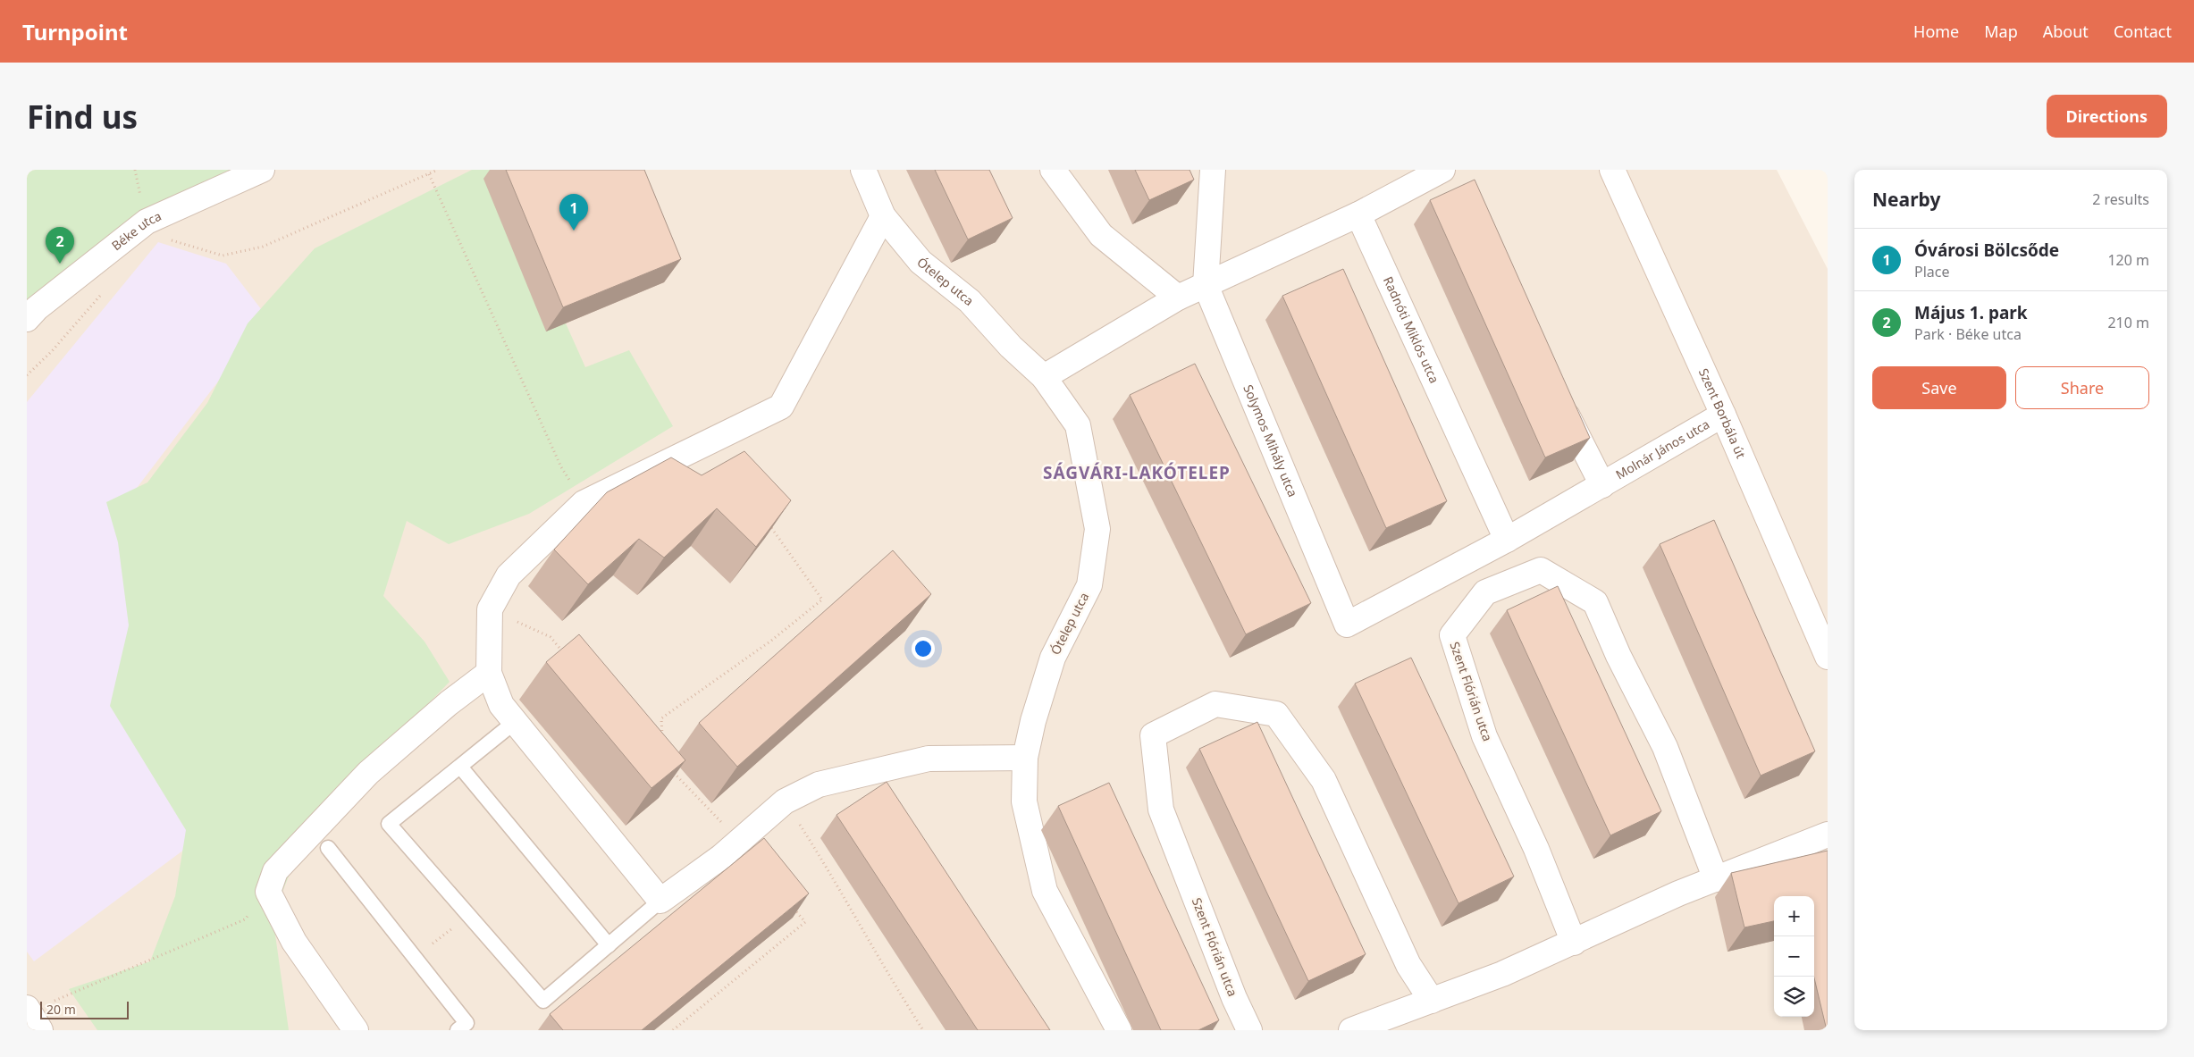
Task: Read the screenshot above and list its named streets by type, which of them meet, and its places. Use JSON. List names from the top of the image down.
{
  "streets": {
    "street": [
      "Béke utca",
      "Ótelep utca",
      "Radnóti Miklós utca",
      "Szent Borbála út",
      "Solymos Mihály utca",
      "Molnár János utca",
      "Szent Flórián utca"
    ]
  },
  "crossings": [
    ["Radnóti Miklós utca", "Solymos Mihály utca"],
    ["Radnóti Miklós utca", "Molnár János utca"],
    ["Szent Borbála út", "Molnár János utca"],
    ["Solymos Mihály utca", "Molnár János utca"]
  ],
  "districts": ["SÁGVÁRI-LAKÓTELEP"],
  "scale_bar": "20 m",
  "page": {
    "header": "Turnpoint",
    "nav": [
      "Home",
      "Map",
      "About",
      "Contact"
    ],
    "buttons": [
      "Directions",
      ["Save", "Share"]
    ],
    "title": "Find us",
    "heading": ["Nearby", "2 results"],
    "pins": ["1", "2"],
    "list": [
      {
        "mark": "1",
        "name": "Óvárosi Bölcsőde",
        "note": "Place",
        "value": "120 m"
      },
      {
        "mark": "2",
        "name": "Május 1. park",
        "note": "Park · Béke utca",
        "value": "210 m"
      }
    ],
    "map_buttons": ["+", "−"],
    "scale": "20 m"
  }
}
